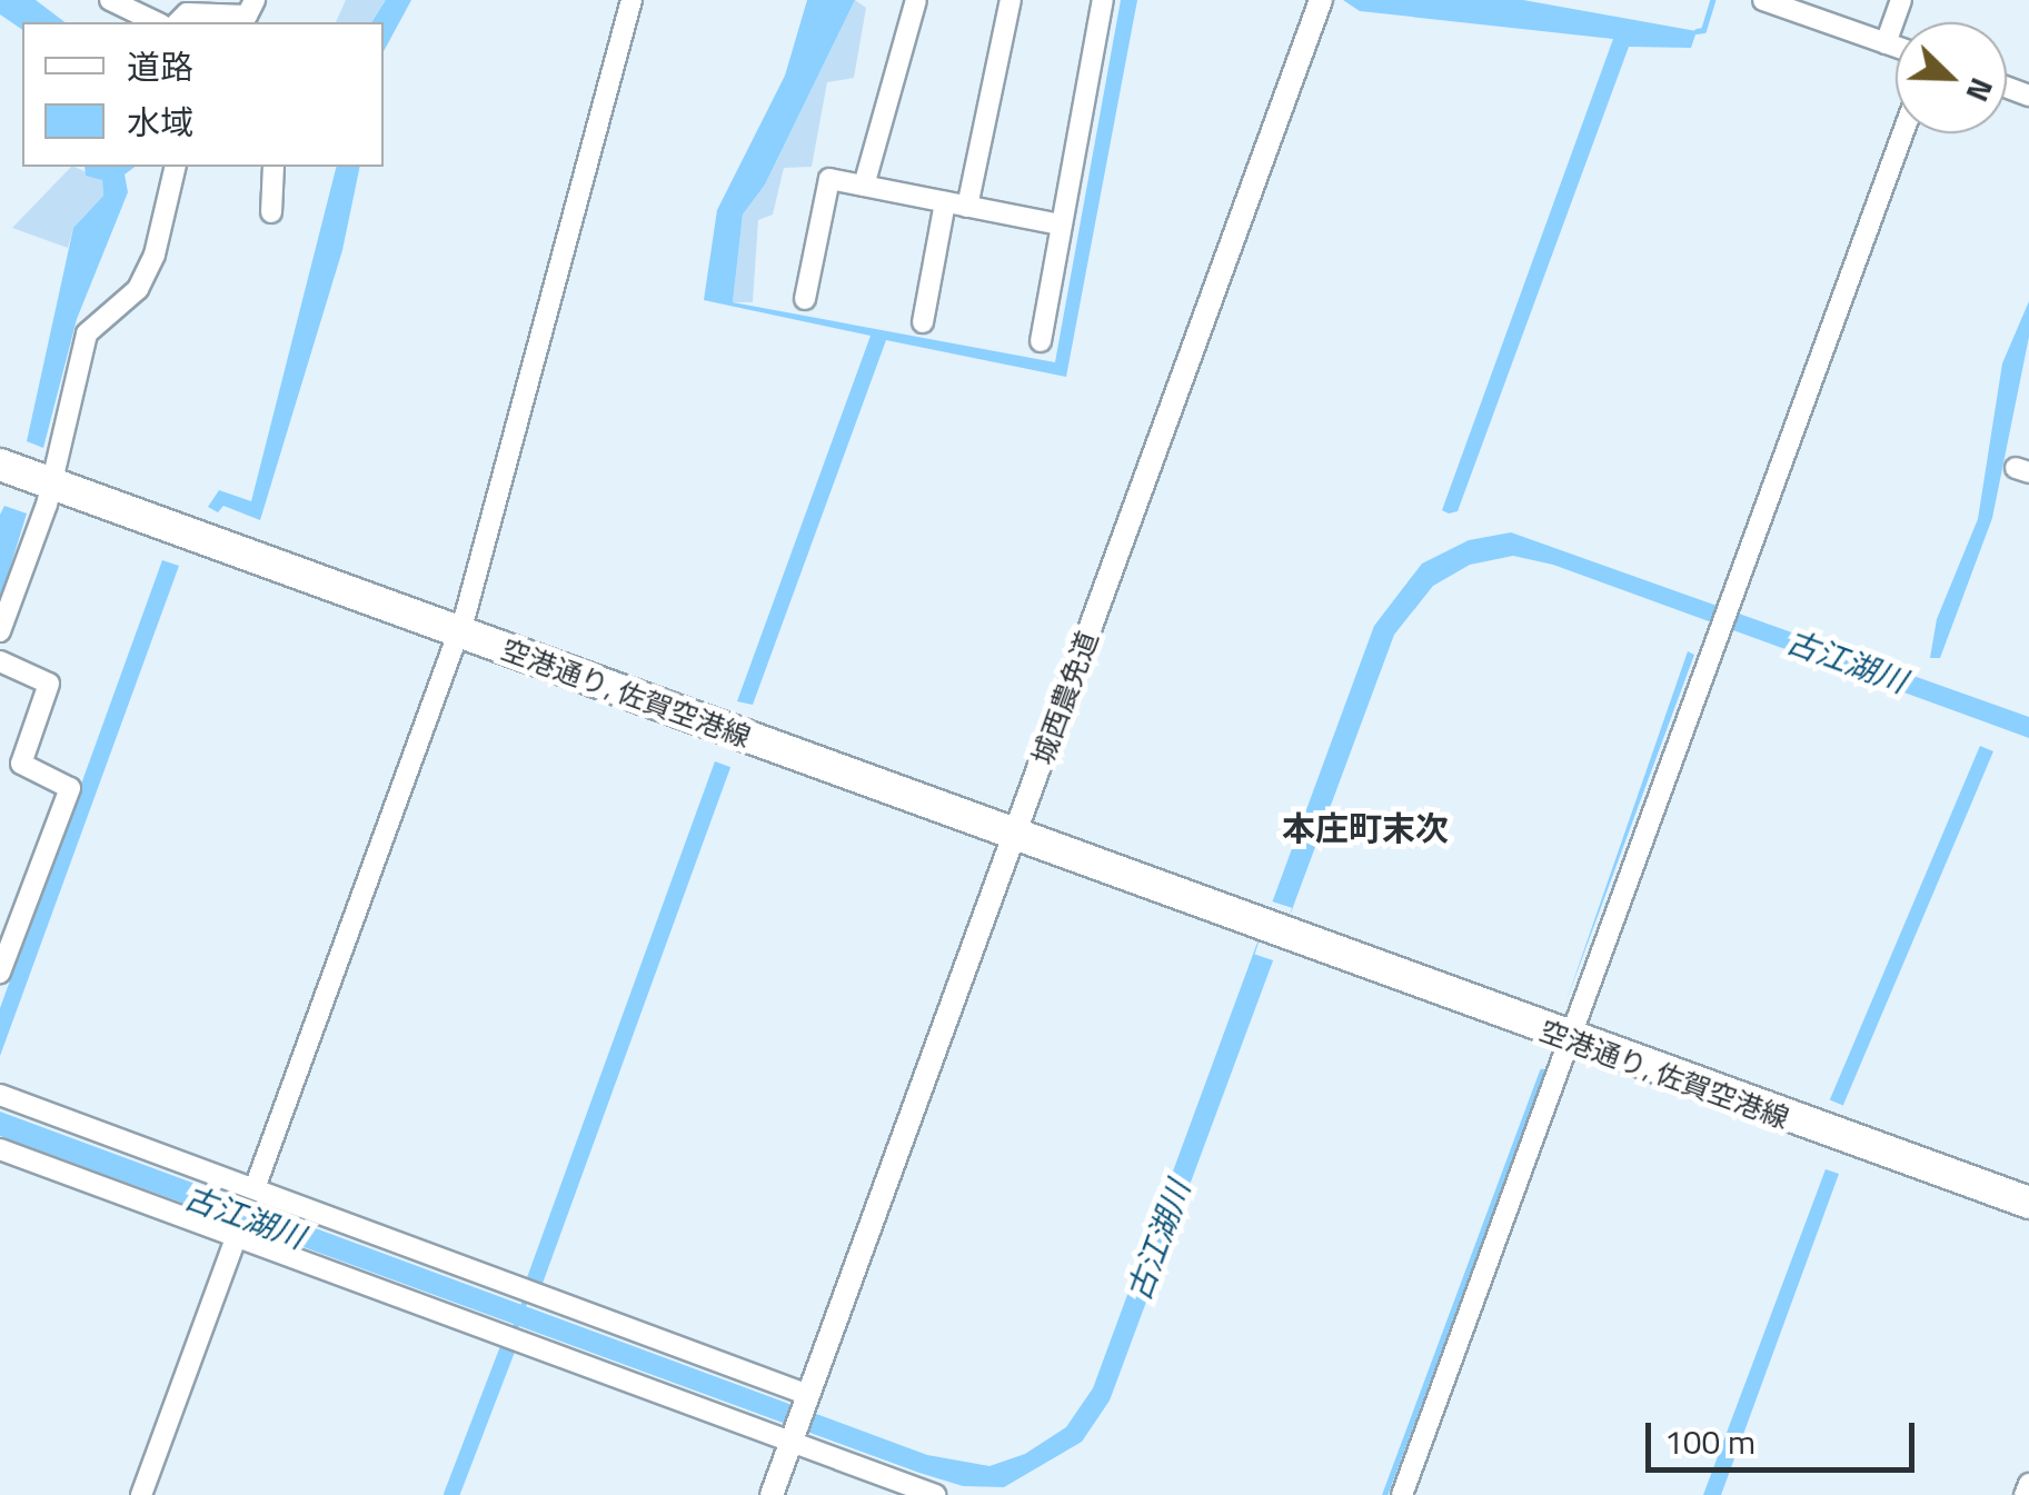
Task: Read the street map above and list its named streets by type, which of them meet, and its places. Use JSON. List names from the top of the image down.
{
  "streets": {
    "main road": ["空港通り, 佐賀空港線"],
    "street": ["城西農免道"]
  },
  "crossings": [
    ["空港通り, 佐賀空港線", "城西農免道"]
  ],
  "districts": ["本庄町末次"],
  "water": ["古江湖川"],
  "legend": ["道路", "水域"],
  "scale_bar": "100 m",
  "north": "bottom right"
}
